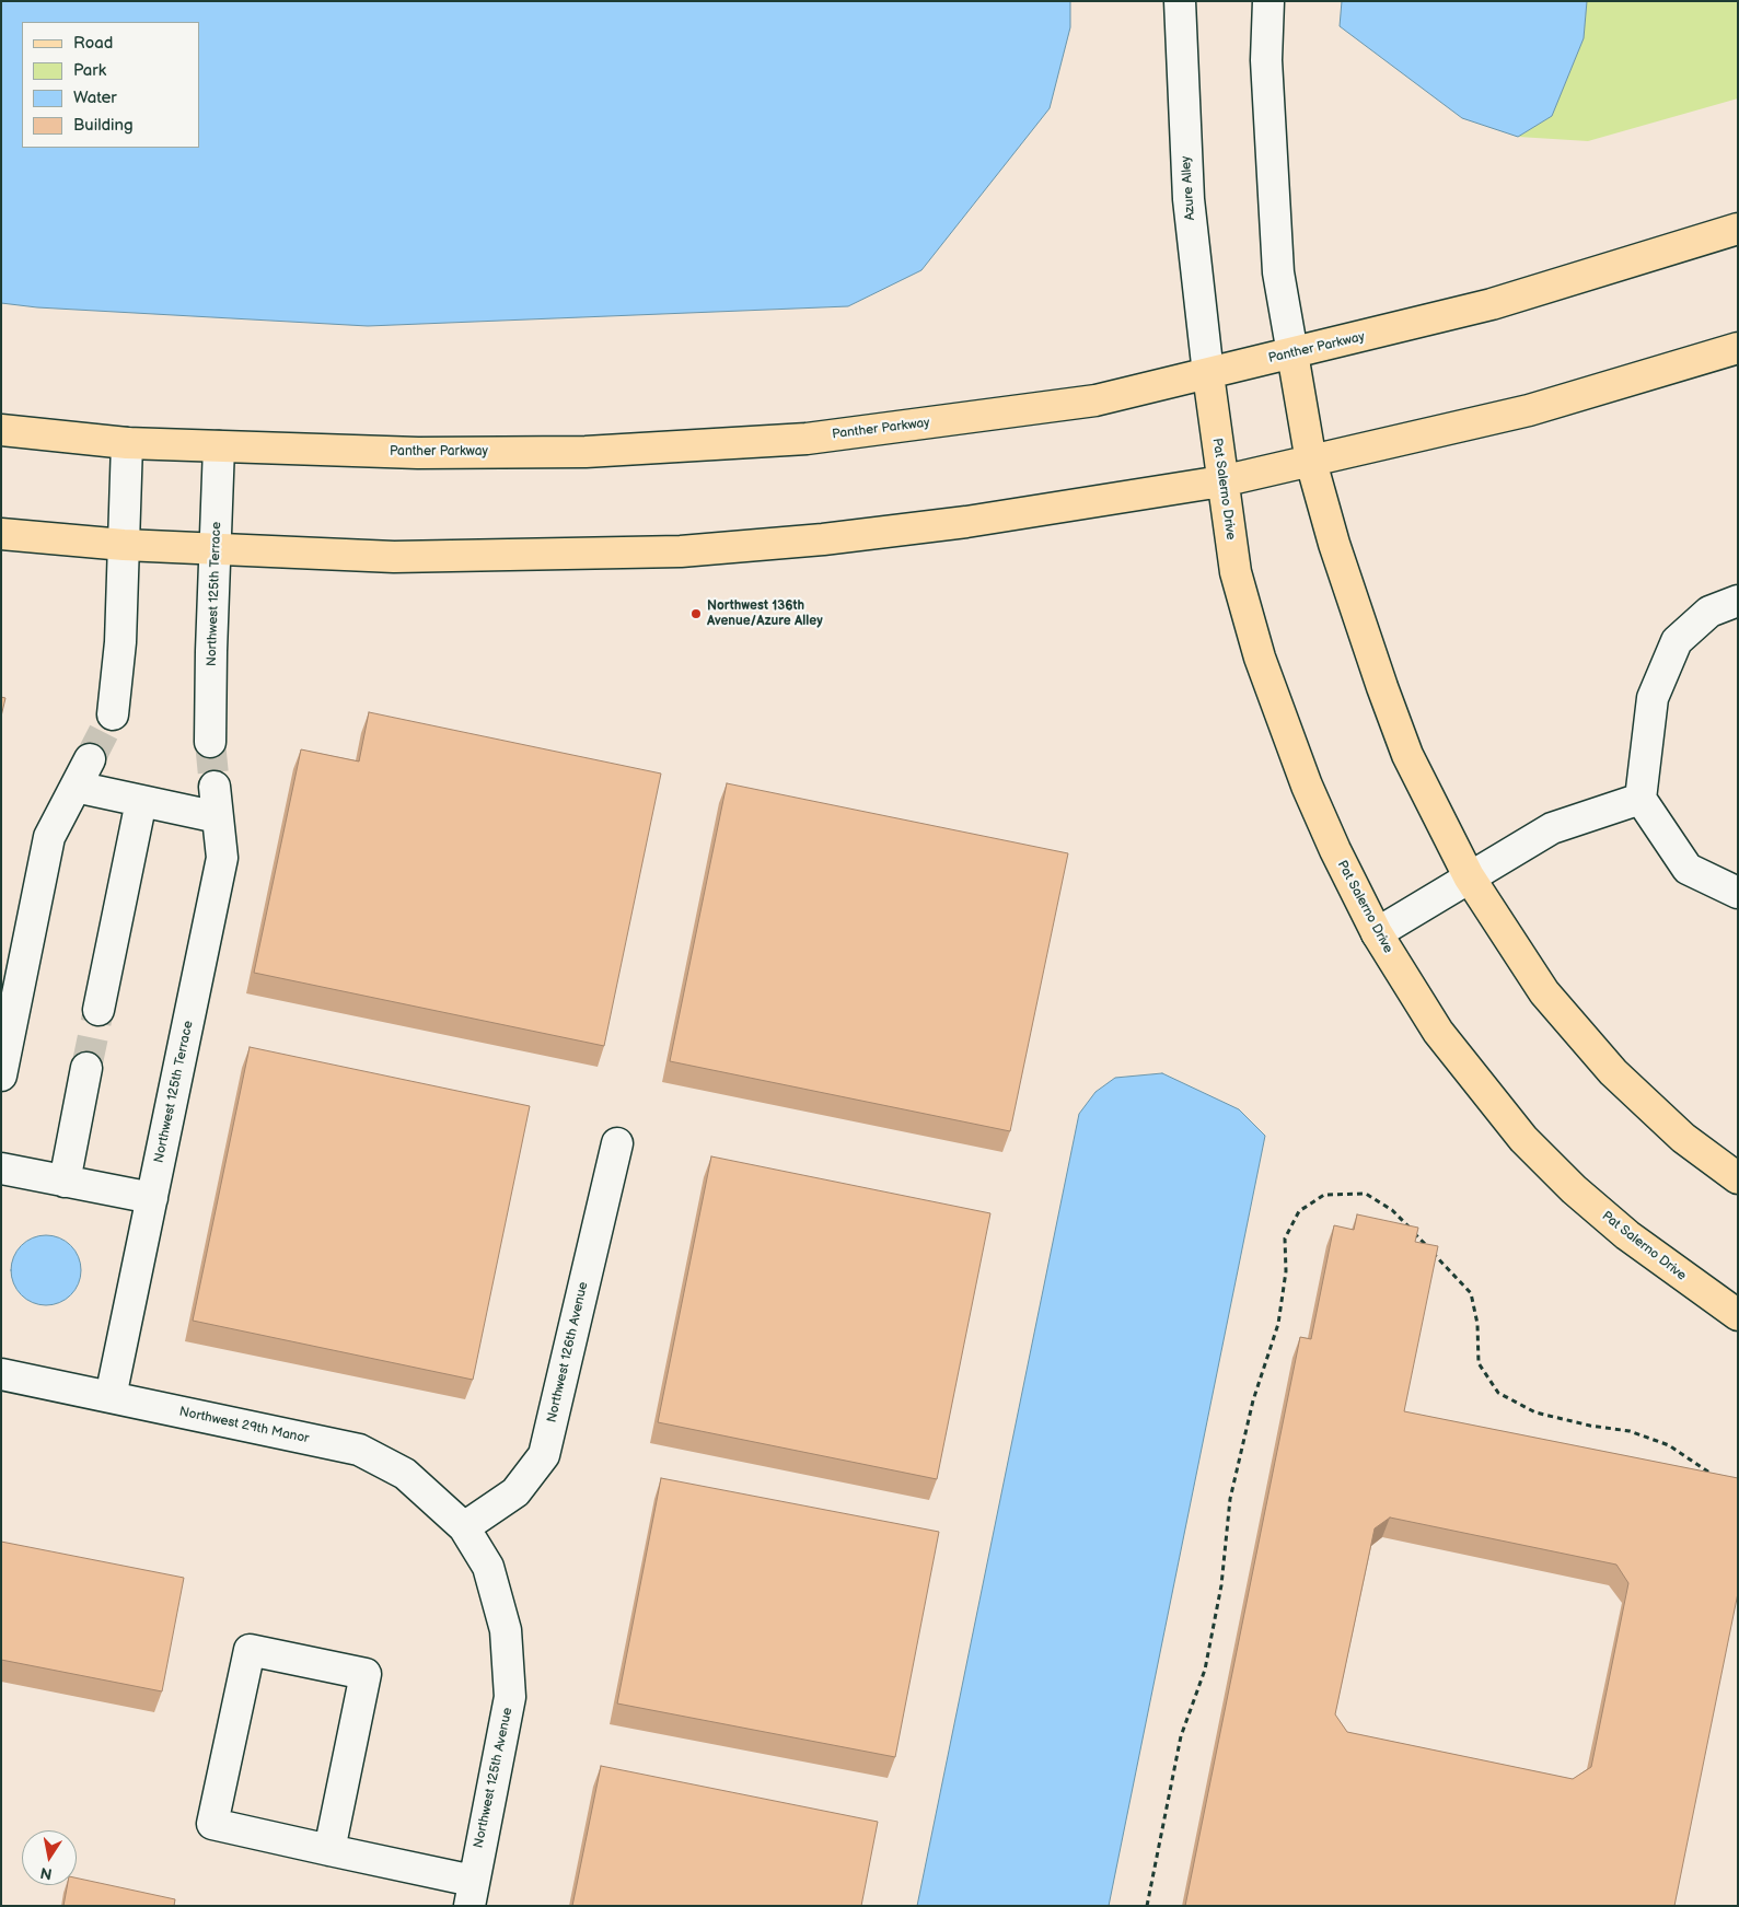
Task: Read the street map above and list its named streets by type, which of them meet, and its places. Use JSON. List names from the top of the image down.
{
  "streets": {
    "main road": ["Panther Parkway", "Pat Salerno Drive"],
    "street": [
      "Azure Alley",
      "Northwest 125th Terrace",
      "Northwest 126th Avenue",
      "Northwest 29th Manor",
      "Northwest 125th Avenue"
    ]
  },
  "crossings": [
    ["Azure Alley", "Panther Parkway"],
    ["Azure Alley", "Pat Salerno Drive"],
    ["Panther Parkway", "Pat Salerno Drive"],
    ["Panther Parkway", "Northwest 125th Terrace"],
    ["Northwest 125th Terrace", "Northwest 29th Manor"],
    ["Northwest 126th Avenue", "Northwest 29th Manor"],
    ["Northwest 126th Avenue", "Northwest 125th Avenue"],
    ["Northwest 29th Manor", "Northwest 125th Avenue"]
  ],
  "places": ["Northwest 136th Avenue/Azure Alley"],
  "legend": [
    "Road",
    "Park",
    "Water",
    "Building"
  ],
  "north": "bottom"
}
